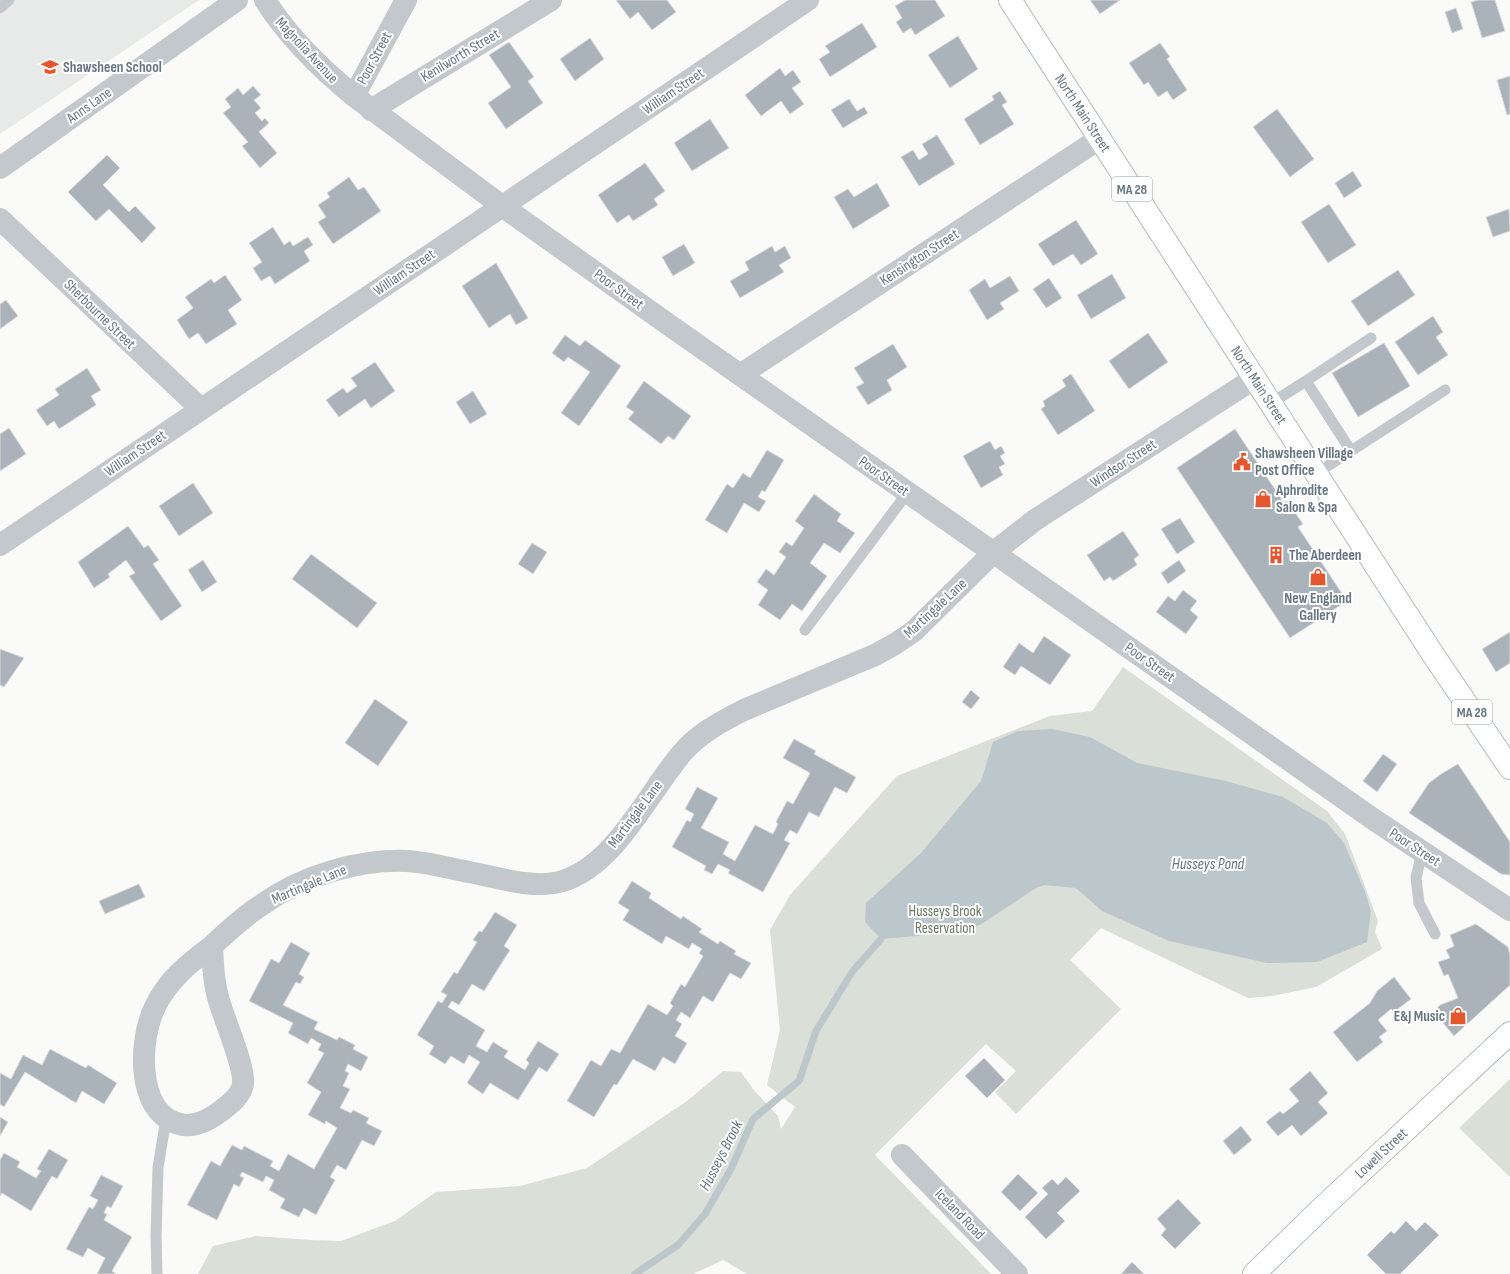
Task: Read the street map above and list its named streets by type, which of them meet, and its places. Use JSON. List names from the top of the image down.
{
  "streets": {
    "main road": ["North Main Street", "MA 28", "Lowell Street"],
    "street": [
      "Magnolia Avenue",
      "Kenilworth Street",
      "Poor Street",
      "William Street",
      "Anns Lane",
      "Kensington Street",
      "Sherbourne Street",
      "Windsor Street",
      "Martingale Lane",
      "Iceland Road"
    ]
  },
  "crossings": [
    ["Magnolia Avenue", "Poor Street"],
    ["Kenilworth Street", "Poor Street"],
    ["Poor Street", "William Street"],
    ["Poor Street", "Kensington Street"],
    ["Poor Street", "Windsor Street"],
    ["Poor Street", "Martingale Lane"],
    ["William Street", "Sherbourne Street"],
    ["North Main Street", "Kensington Street"],
    ["North Main Street", "Windsor Street"],
    ["Windsor Street", "Martingale Lane"]
  ],
  "water": ["Husseys Pond", "Husseys Brook"],
  "parks": ["Husseys Brook Reservation"],
  "places": {
    "school or university": ["Shawsheen School"],
    "public building": ["Shawsheen Village Post Office"],
    "shop": ["Aphrodite Salon & Spa", "New England Gallery", "E&J Music"],
    "building": ["The Aberdeen"]
  }
}
